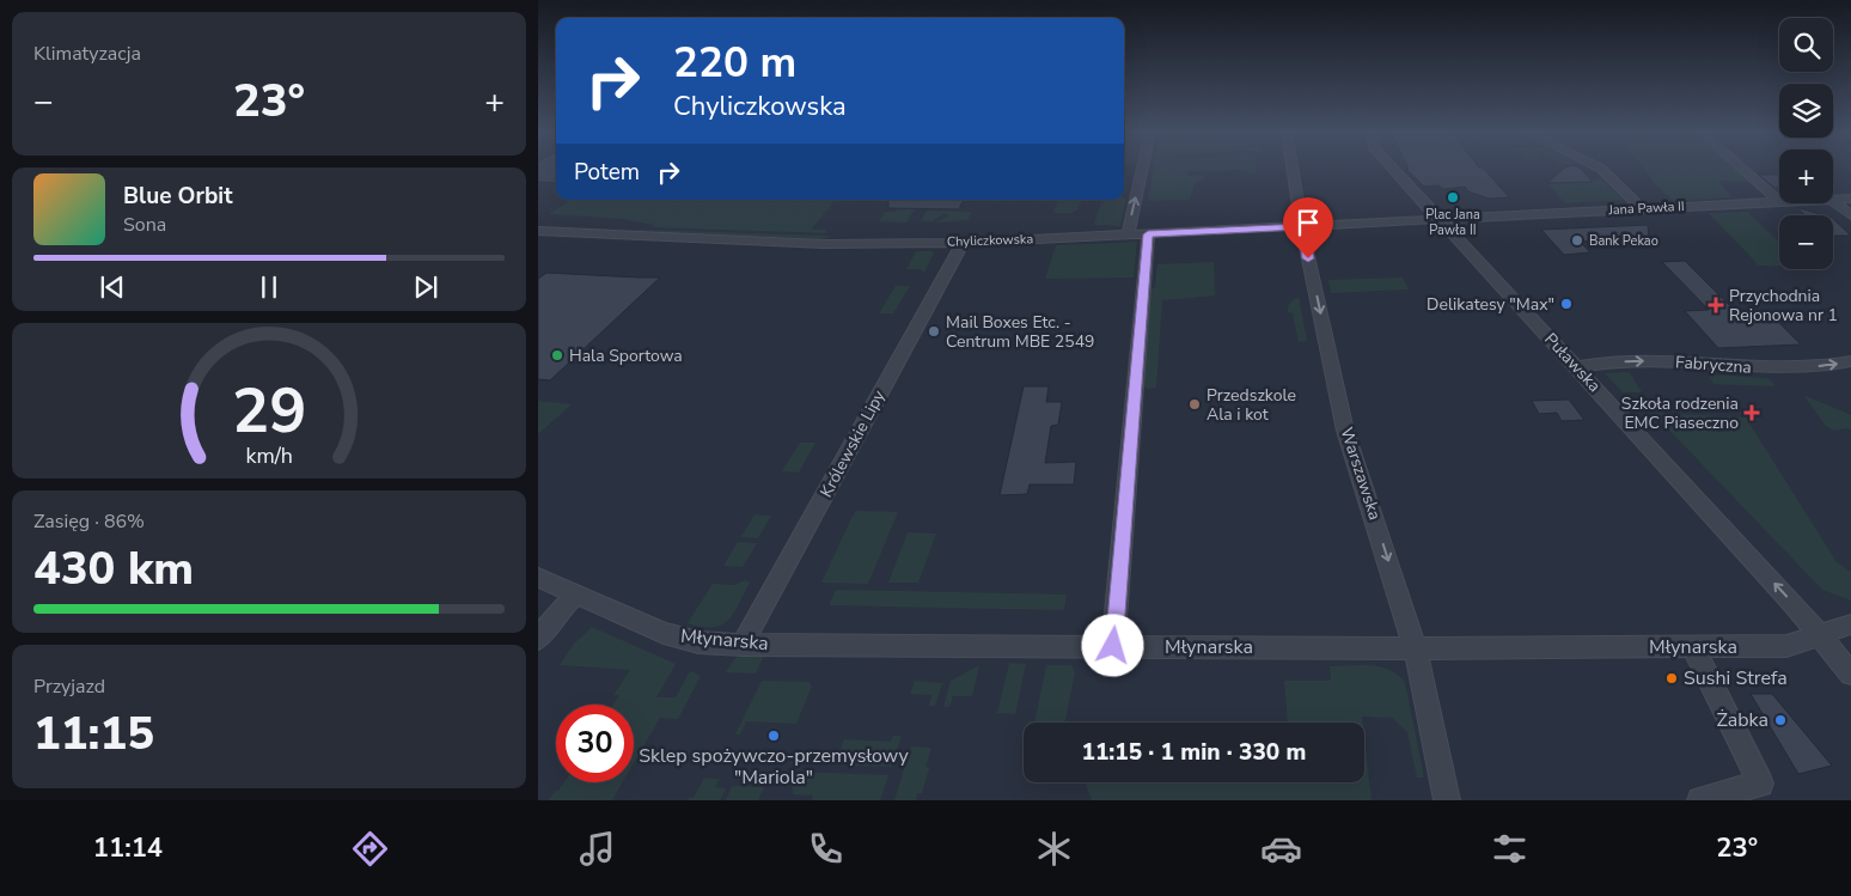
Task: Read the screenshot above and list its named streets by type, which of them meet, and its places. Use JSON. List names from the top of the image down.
{
  "streets": {
    "street": [
      "Jana Pawła II",
      "Chyliczkowska",
      "Puławska",
      "Fabryczna",
      "Królewskie Lipy",
      "Warszawska",
      "Młynarska"
    ]
  },
  "crossings": [
    ["Jana Pawła II", "Chyliczkowska"],
    ["Jana Pawła II", "Puławska"],
    ["Chyliczkowska", "Puławska"],
    ["Chyliczkowska", "Królewskie Lipy"],
    ["Chyliczkowska", "Warszawska"],
    ["Puławska", "Fabryczna"],
    ["Puławska", "Młynarska"],
    ["Królewskie Lipy", "Młynarska"],
    ["Warszawska", "Młynarska"]
  ],
  "one_way": ["Puławska", "Fabryczna", "Warszawska"],
  "places": {
    "other": [
      "Plac Jana Pawła II",
      "Bank Pekao",
      "Delikatesy \"Max\"",
      "Mail Boxes Etc. - Centrum MBE 2549",
      "Hala Sportowa",
      "Przedszkole Ala i kot",
      "Sushi Strefa",
      "Żabka",
      "Sklep spożywczo-przemysłowy \"Mariola\""
    ],
    "health": ["Przychodnia Rejonowa nr 1", "Szkoła rodzenia EMC Piaseczno"]
  },
  "page": {
    "tile": [
      "Klimatyzacja",
      ["Zasięg · 86%", "430 km"],
      ["Przyjazd", "11:15"]
    ],
    "map_buttons": ["+", "−"],
    "turn": ["220 m", "Chyliczkowska"],
    "heat": ["−", "23°", "+"],
    "then": "Potem",
    "song": ["Blue Orbit", "Sona"],
    "limit": "30",
    "trip": "11:15 · 1 min · 330 m",
    "tabs": ["11:14", "23°"],
    "gauge": ["29", "km/h"]
  }
}
